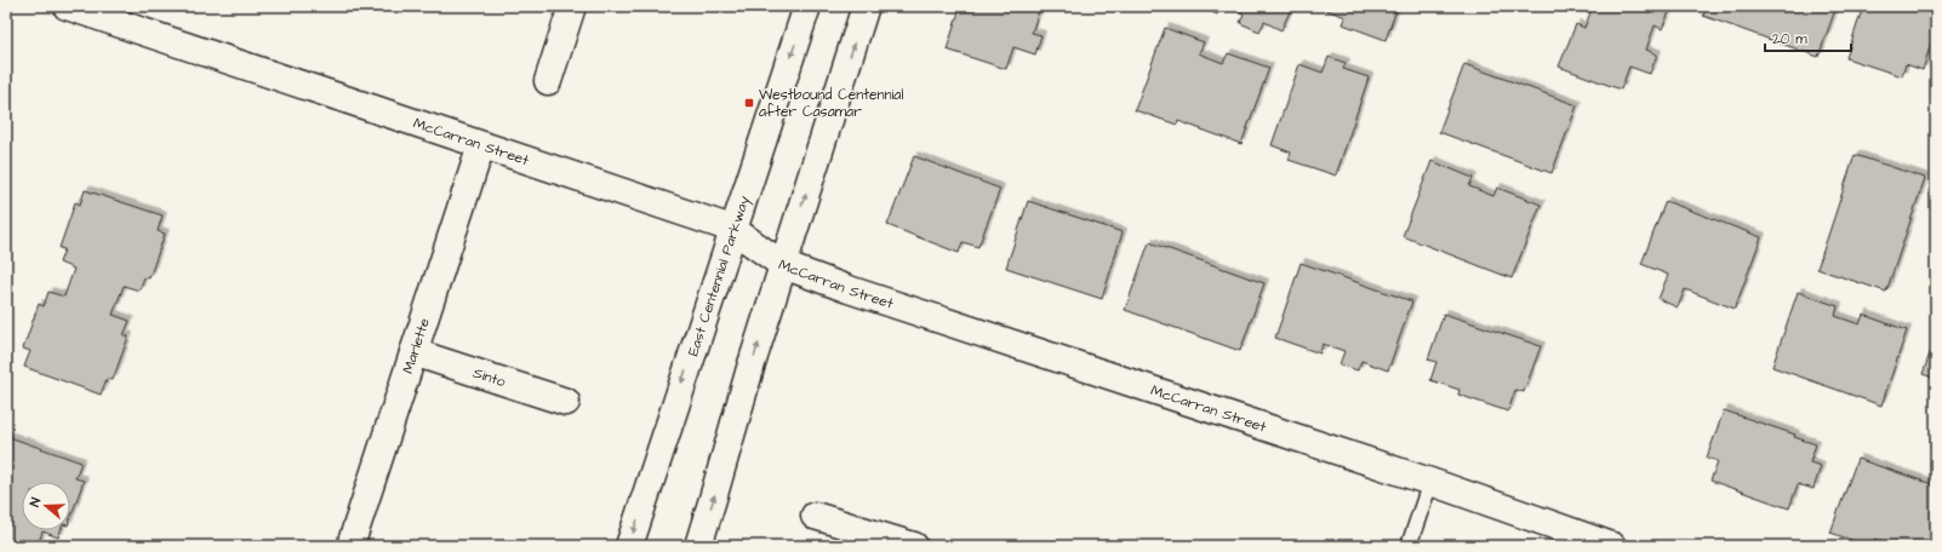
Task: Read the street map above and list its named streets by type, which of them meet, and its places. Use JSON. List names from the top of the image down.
{
  "streets": {
    "street": [
      "McCarran Street",
      "East Centennial Parkway",
      "Marlette",
      "Sinto"
    ]
  },
  "crossings": [
    ["McCarran Street", "East Centennial Parkway"],
    ["McCarran Street", "Marlette"],
    ["Marlette", "Sinto"]
  ],
  "places": {
    "transit": ["Westbound Centennial after Casamar"]
  },
  "scale_bar": "20 m",
  "north": "left"
}
